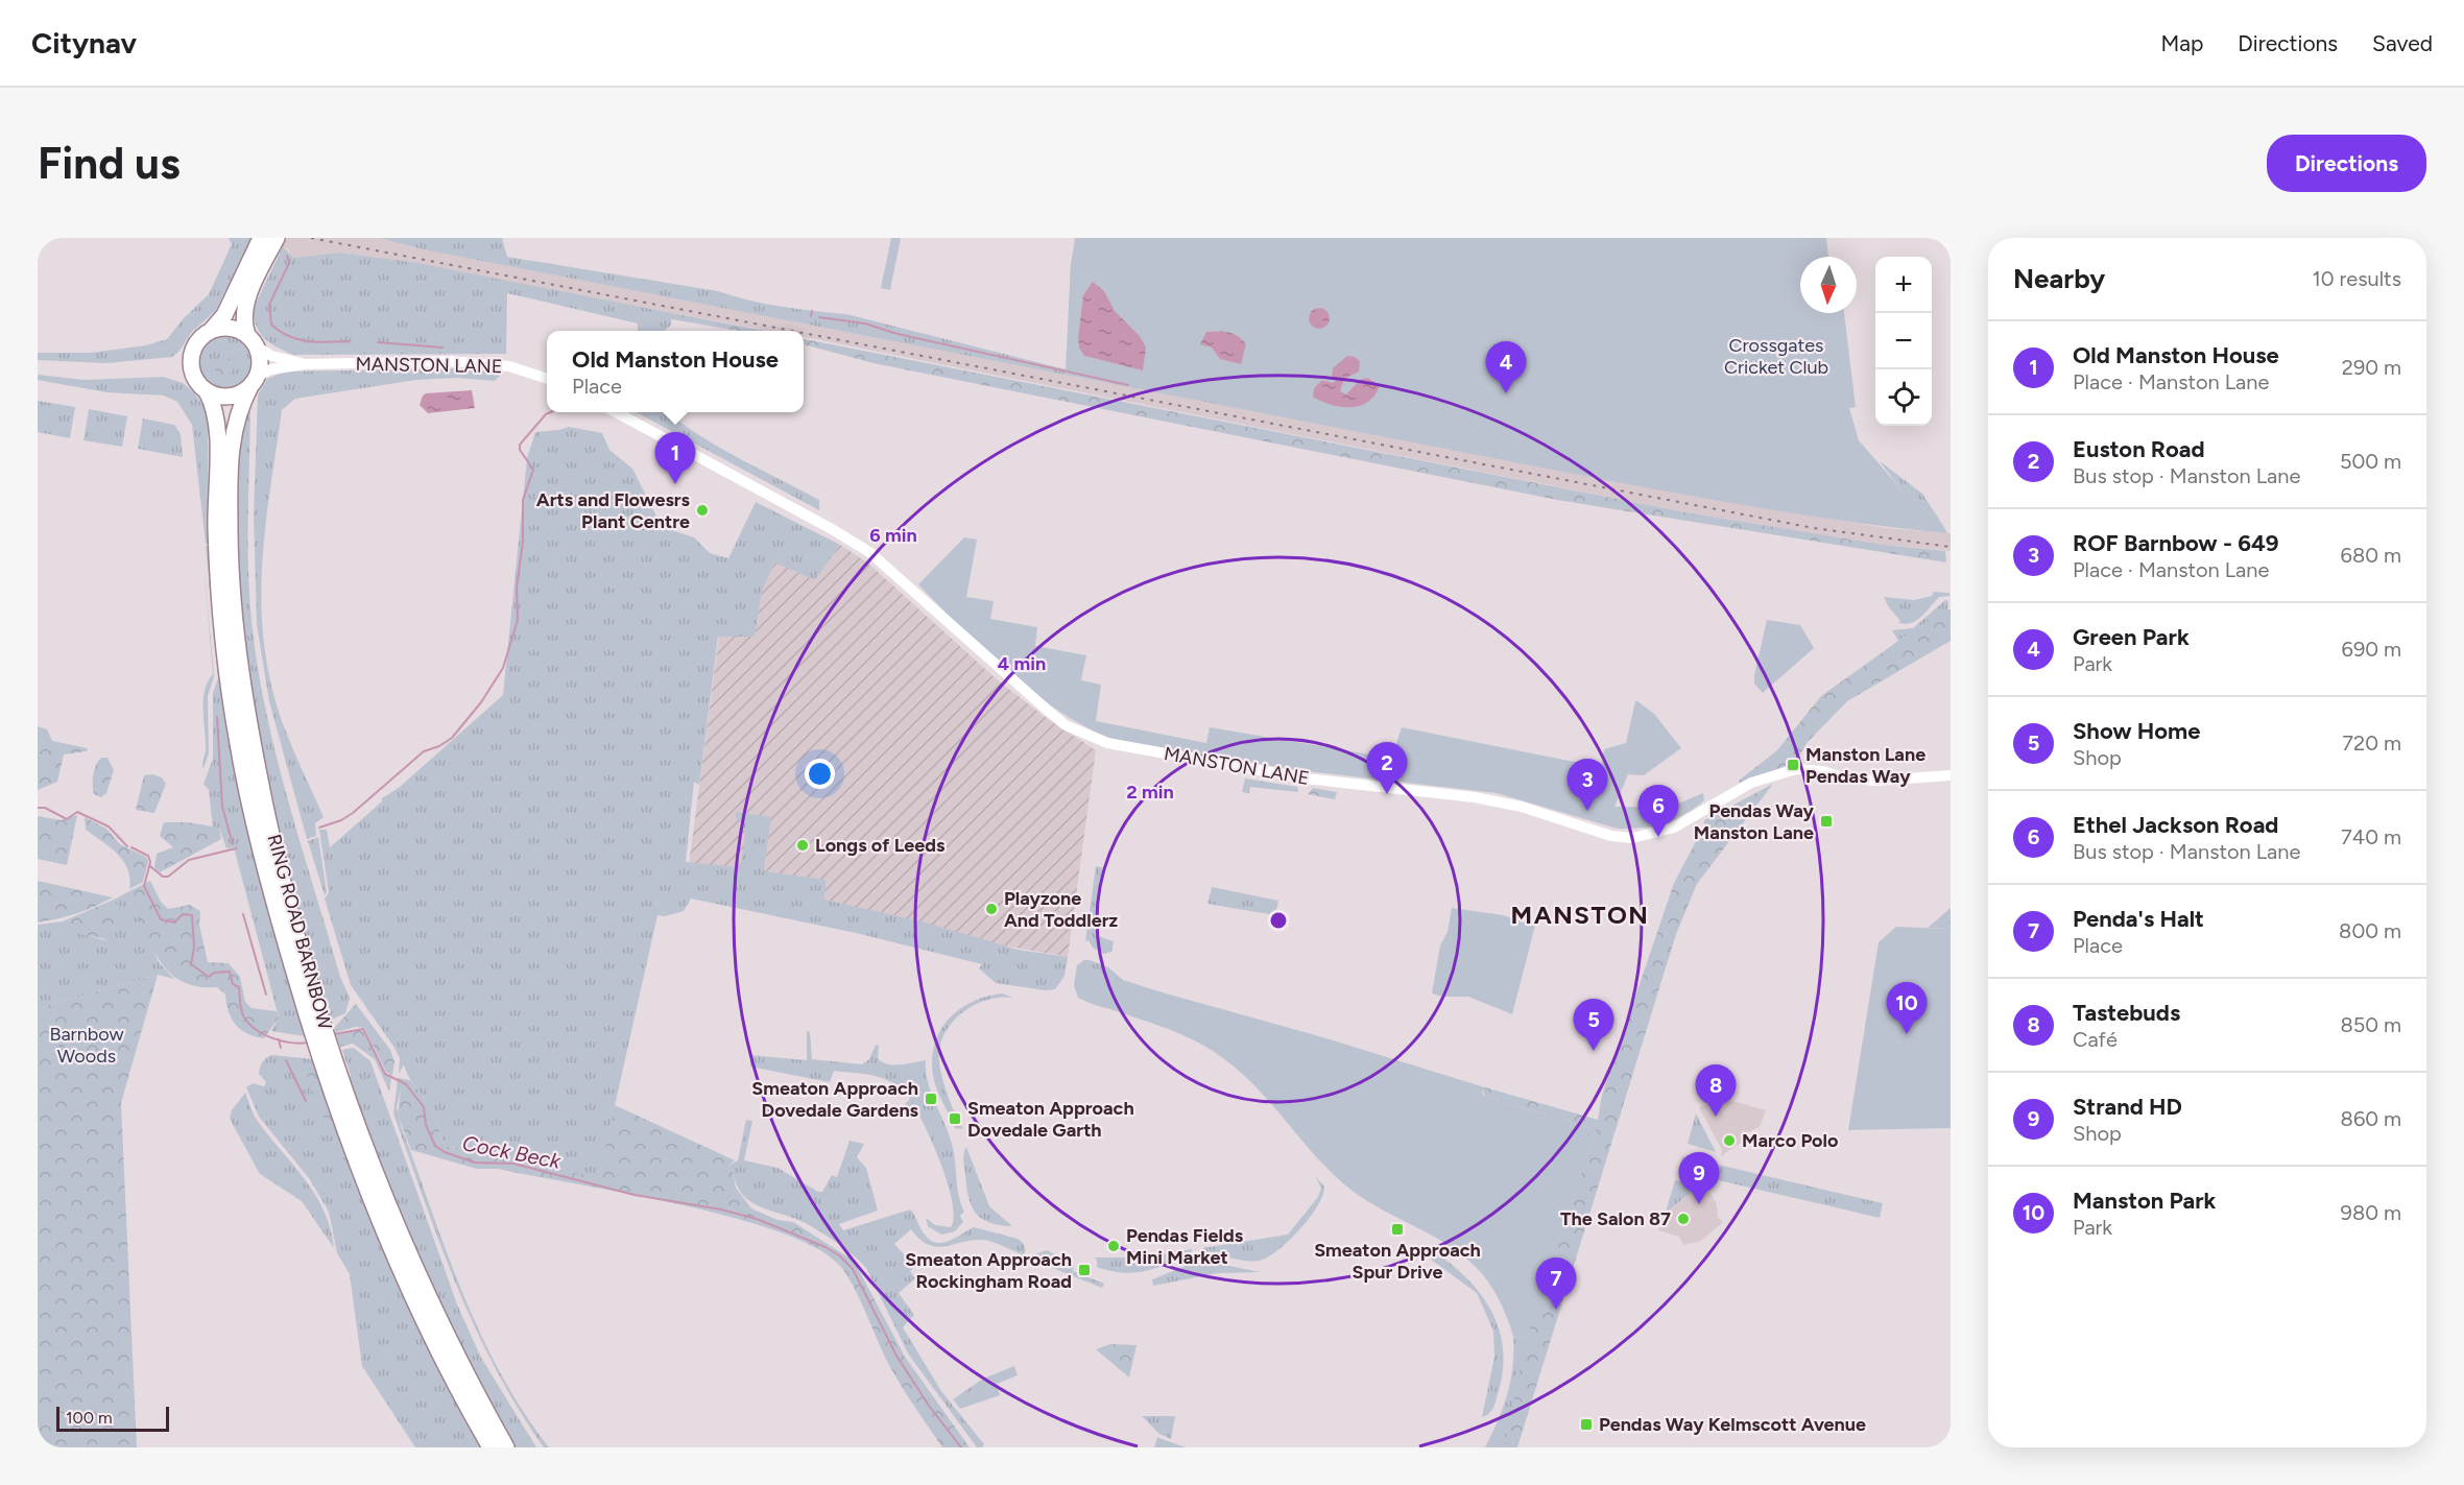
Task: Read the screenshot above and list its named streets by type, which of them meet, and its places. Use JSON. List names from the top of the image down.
{
  "streets": {
    "highway": ["RING ROAD BARNBOW"],
    "street": ["MANSTON LANE"]
  },
  "crossings": [
    ["MANSTON LANE", "RING ROAD BARNBOW"]
  ],
  "districts": ["MANSTON"],
  "water": ["Cock Beck"],
  "parks": ["Crossgates Cricket Club", "Barnbow Woods"],
  "places": {
    "other": [
      "Arts and Flowesrs Plant Centre",
      "Longs of Leeds",
      "Playzone And Toddlerz",
      "Marco Polo",
      "The Salon 87",
      "Pendas Fields Mini Market"
    ],
    "transit": [
      "Manston Lane Pendas Way",
      "Pendas Way Manston Lane",
      "Smeaton Approach Dovedale Gardens",
      "Smeaton Approach Dovedale Garth",
      "Smeaton Approach Spur Drive",
      "Smeaton Approach Rockingham Road",
      "Pendas Way Kelmscott Avenue"
    ]
  },
  "scale_bar": "100 m",
  "north": "bottom",
  "page": {
    "header": "Citynav",
    "nav": ["Map", "Directions", "Saved"],
    "buttons": "Directions",
    "title": "Find us",
    "heading": ["Nearby", "10 results"],
    "map_buttons": ["+", "−"],
    "list": [
      {
        "mark": "1",
        "name": "Old Manston House",
        "note": "Place · Manston Lane",
        "value": "290 m"
      },
      {
        "mark": "2",
        "name": "Euston Road",
        "note": "Bus stop · Manston Lane",
        "value": "500 m"
      },
      {
        "mark": "3",
        "name": "ROF Barnbow - 649",
        "note": "Place · Manston Lane",
        "value": "680 m"
      },
      {
        "mark": "4",
        "name": "Green Park",
        "note": "Park",
        "value": "690 m"
      },
      {
        "mark": "5",
        "name": "Show Home",
        "note": "Shop",
        "value": "720 m"
      },
      {
        "mark": "6",
        "name": "Ethel Jackson Road",
        "note": "Bus stop · Manston Lane",
        "value": "740 m"
      },
      {
        "mark": "7",
        "name": "Penda's Halt",
        "note": "Place",
        "value": "800 m"
      },
      {
        "mark": "8",
        "name": "Tastebuds",
        "note": "Café",
        "value": "850 m"
      },
      {
        "mark": "9",
        "name": "Strand HD",
        "note": "Shop",
        "value": "860 m"
      },
      {
        "mark": "10",
        "name": "Manston Park",
        "note": "Park",
        "value": "980 m"
      }
    ],
    "popup": ["Old Manston House", "Place"],
    "pins": [
      "4",
      "1",
      "2",
      "3",
      "6",
      "10",
      "5",
      "8",
      "9",
      "7"
    ],
    "scale": "100 m"
  },
  "rings": ["6 min", "4 min", "2 min"]
}
